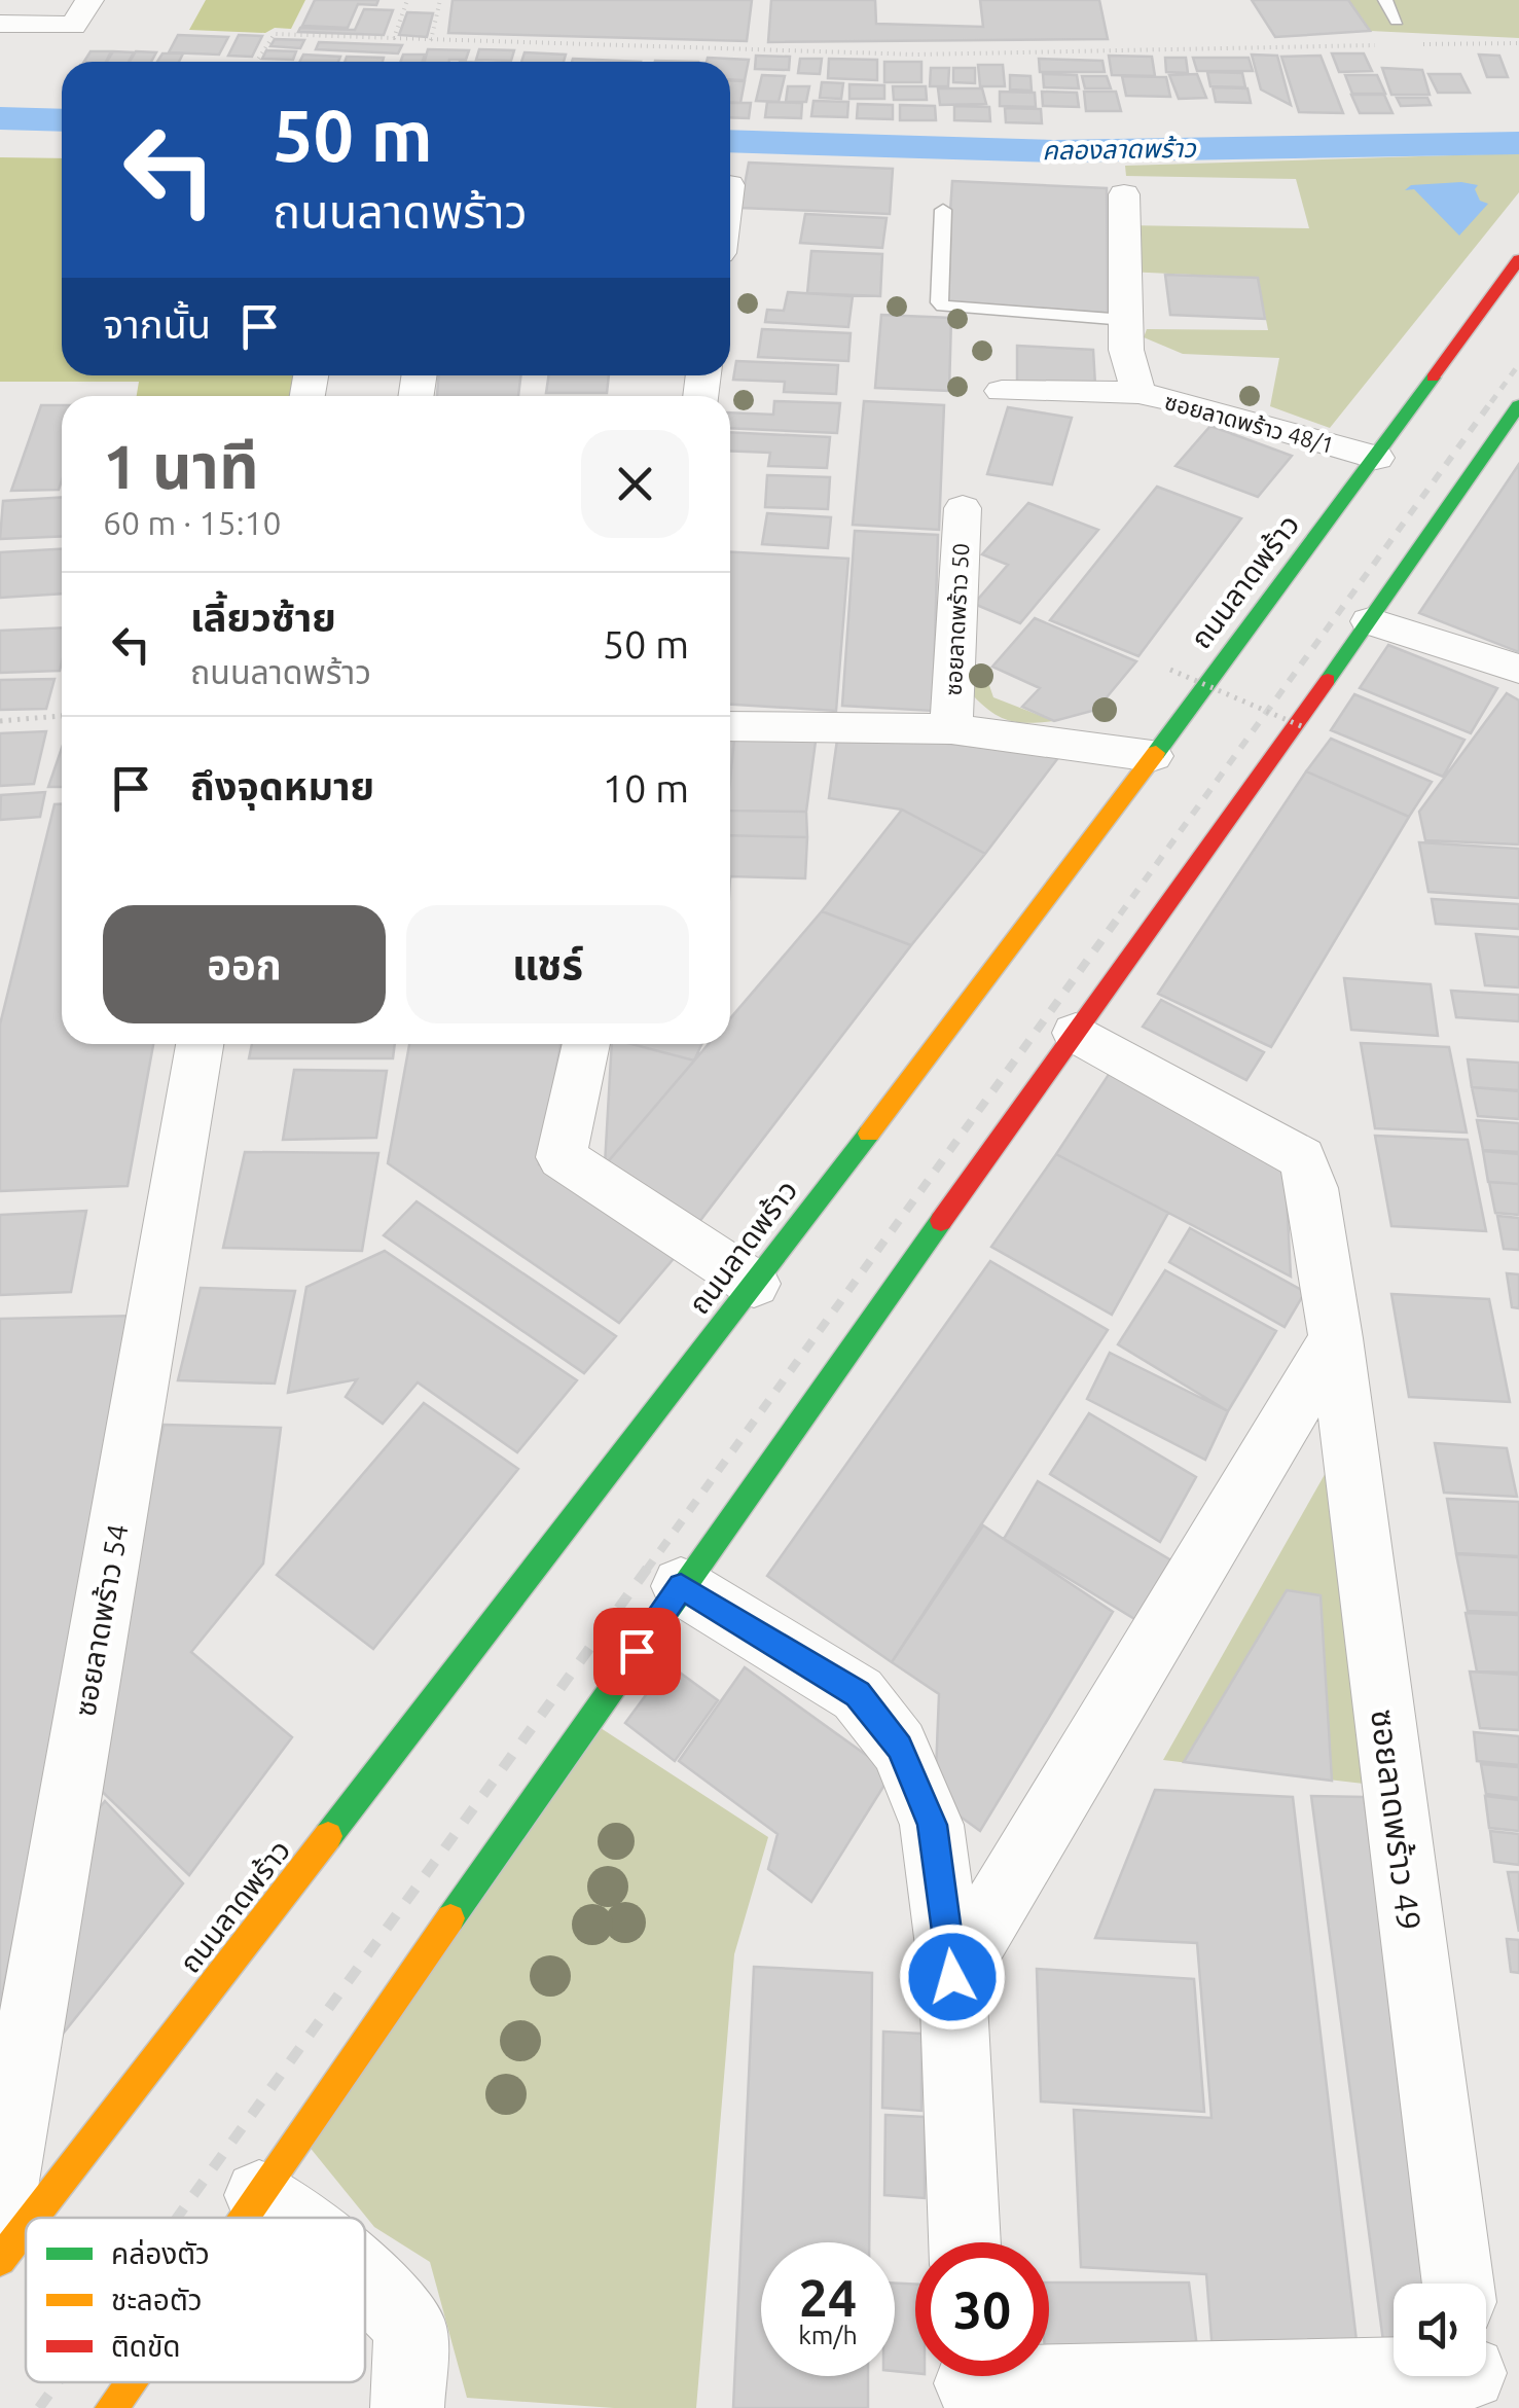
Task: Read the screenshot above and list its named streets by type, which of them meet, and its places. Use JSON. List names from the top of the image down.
{
  "streets": {
    "main road": ["ถนนลาดพร้าว"],
    "street": [
      "ซอยลาดพร้าว 48/1",
      "ซอยลาดพร้าว 50",
      "ซอยลาดพร้าว 54",
      "ซอยลาดพร้าว 49"
    ]
  },
  "crossings": [
    ["ซอยลาดพร้าว 48/1", "ถนนลาดพร้าว"],
    ["ถนนลาดพร้าว", "ซอยลาดพร้าว 50"]
  ],
  "water": ["คลองลาดพร้าว"],
  "legend": ["คล่องตัว", "ชะลอตัว", "ติดขัด"],
  "page": {
    "turn": ["50 m", "ถนนลาดพร้าว"],
    "then": "จากนั้น",
    "heading": ["1 นาที", "60 m · 15:10"],
    "list": [
      {
        "name": "เลี้ยวซ้าย",
        "note": "ถนนลาดพร้าว",
        "value": "50 m"
      },
      {
        "name": "ถึงจุดหมาย",
        "value": "10 m"
      }
    ],
    "buttons": ["ออก", "แชร์"],
    "speed": "24 km/h",
    "limit": "30"
  }
}
